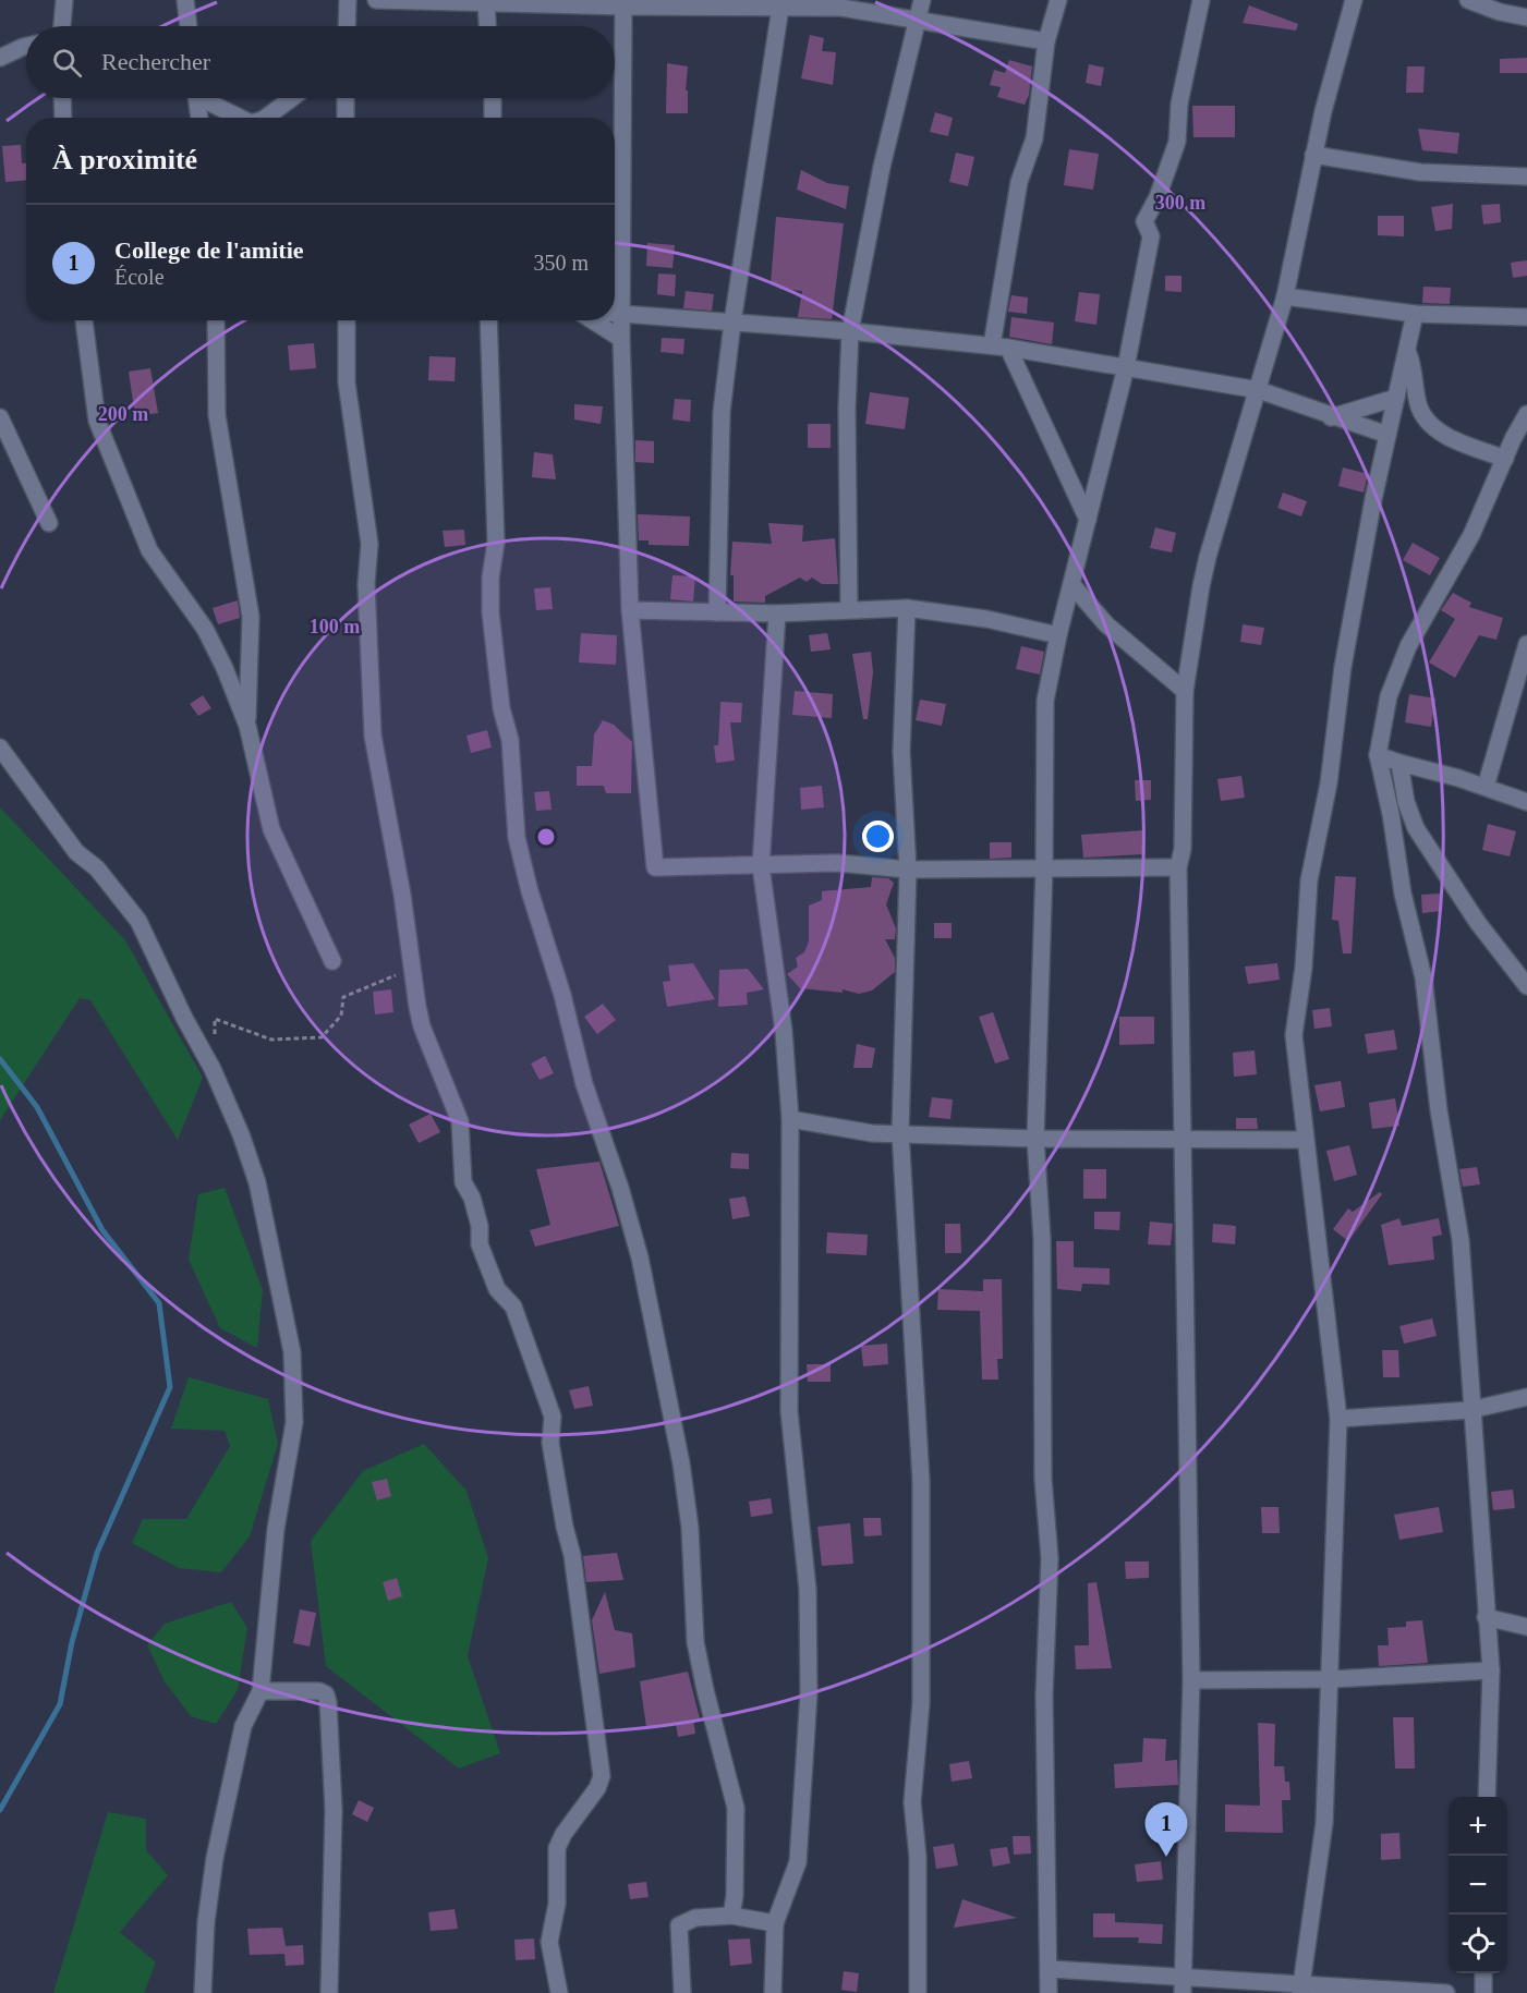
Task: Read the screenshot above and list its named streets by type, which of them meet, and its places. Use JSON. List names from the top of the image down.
{
  "page": {
    "search": "Rechercher",
    "heading": "À proximité",
    "list": [
      {
        "mark": "1",
        "name": "College de l'amitie",
        "note": "École",
        "value": "350 m"
      }
    ],
    "map_buttons": ["+", "−"],
    "pins": "1"
  },
  "rings": ["300 m", "200 m", "100 m"]
}
